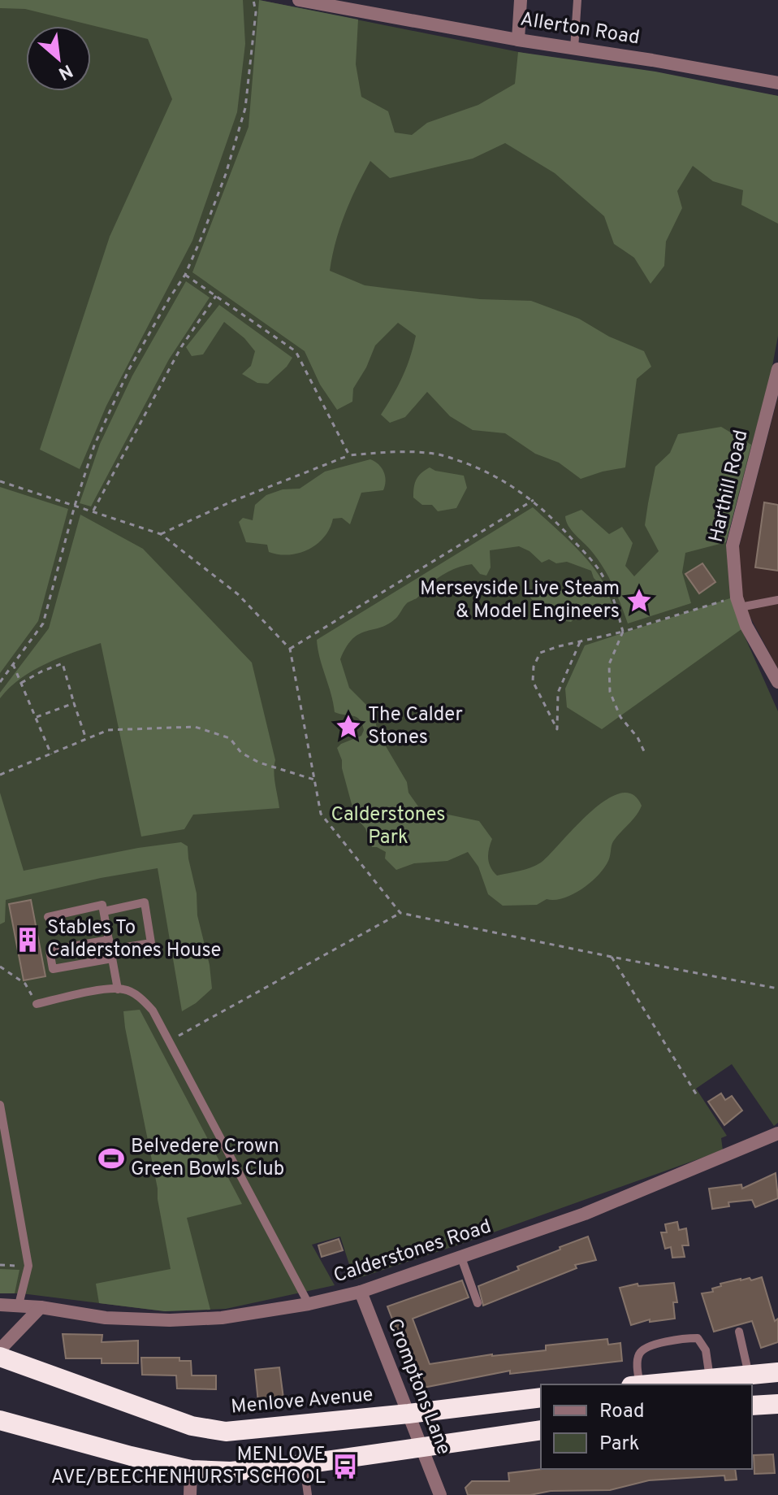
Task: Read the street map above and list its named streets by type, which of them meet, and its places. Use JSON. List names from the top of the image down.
{
  "streets": {
    "highway": ["Menlove Avenue"],
    "street": [
      "Allerton Road",
      "Harthill Road",
      "Calderstones Road",
      "Cromptons Lane"
    ]
  },
  "crossings": [
    ["Calderstones Road", "Cromptons Lane"],
    ["Cromptons Lane", "Menlove Avenue"]
  ],
  "parks": ["Calderstones Park"],
  "places": {
    "place": ["Merseyside Live Steam & Model Engineers", "The Calder Stones"],
    "building": ["Stables To Calderstones House"],
    "sports": ["Belvedere Crown Green Bowls Club"],
    "bus stop": ["MENLOVE AVE/BEECHENHURST SCHOOL"]
  },
  "legend": ["Road", "Park"],
  "north": "bottom right"
}
